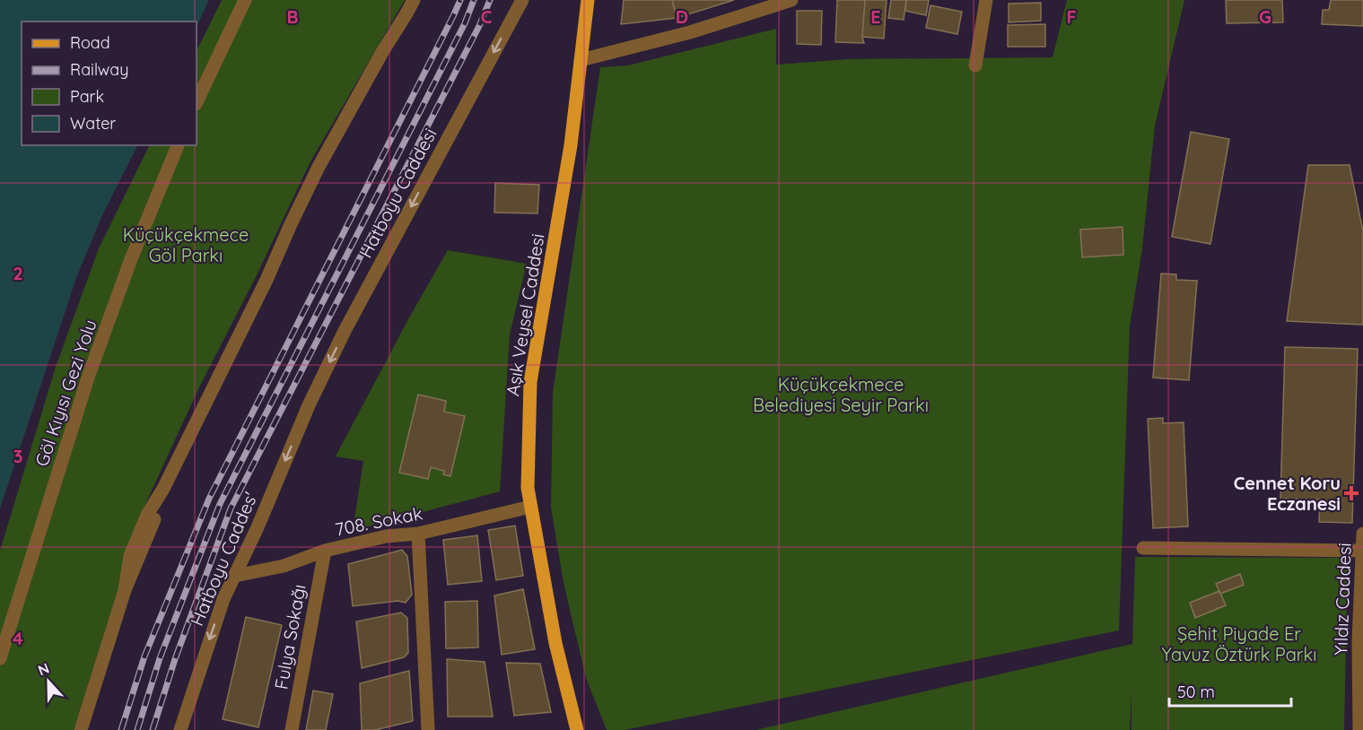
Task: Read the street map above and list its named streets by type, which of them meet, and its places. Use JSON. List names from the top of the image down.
{
  "streets": {
    "main road": ["Aşık Veysel Caddesi"],
    "street": [
      "Hatboyu Caddesi",
      "Göl Kıyısı Gezi Yolu",
      "708. Sokak",
      "Hatboyu Caddes'",
      "Yıldız Caddesi",
      "Fulya Sokağı"
    ]
  },
  "crossings": [
    ["Hatboyu Caddesi", "Hatboyu Caddes'"],
    ["Aşık Veysel Caddesi", "708. Sokak"],
    ["708. Sokak", "Hatboyu Caddes'"],
    ["708. Sokak", "Fulya Sokağı"]
  ],
  "parks": ["Küçükçekmece Göl Parkı", "Küçükçekmece Belediyesi Seyir Parkı", "Şehit Piyade Er Yavuz Öztürk Parkı"],
  "places": {
    "health": ["Cennet Koru Eczanesi"]
  },
  "legend": [
    "Road",
    "Railway",
    "Park",
    "Water"
  ],
  "scale_bar": "50 m",
  "north": "top",
  "grid": {
    "columns": [
      "B",
      "C",
      "D",
      "E",
      "F",
      "G"
    ],
    "rows": ["2", "3", "4"]
  }
}
